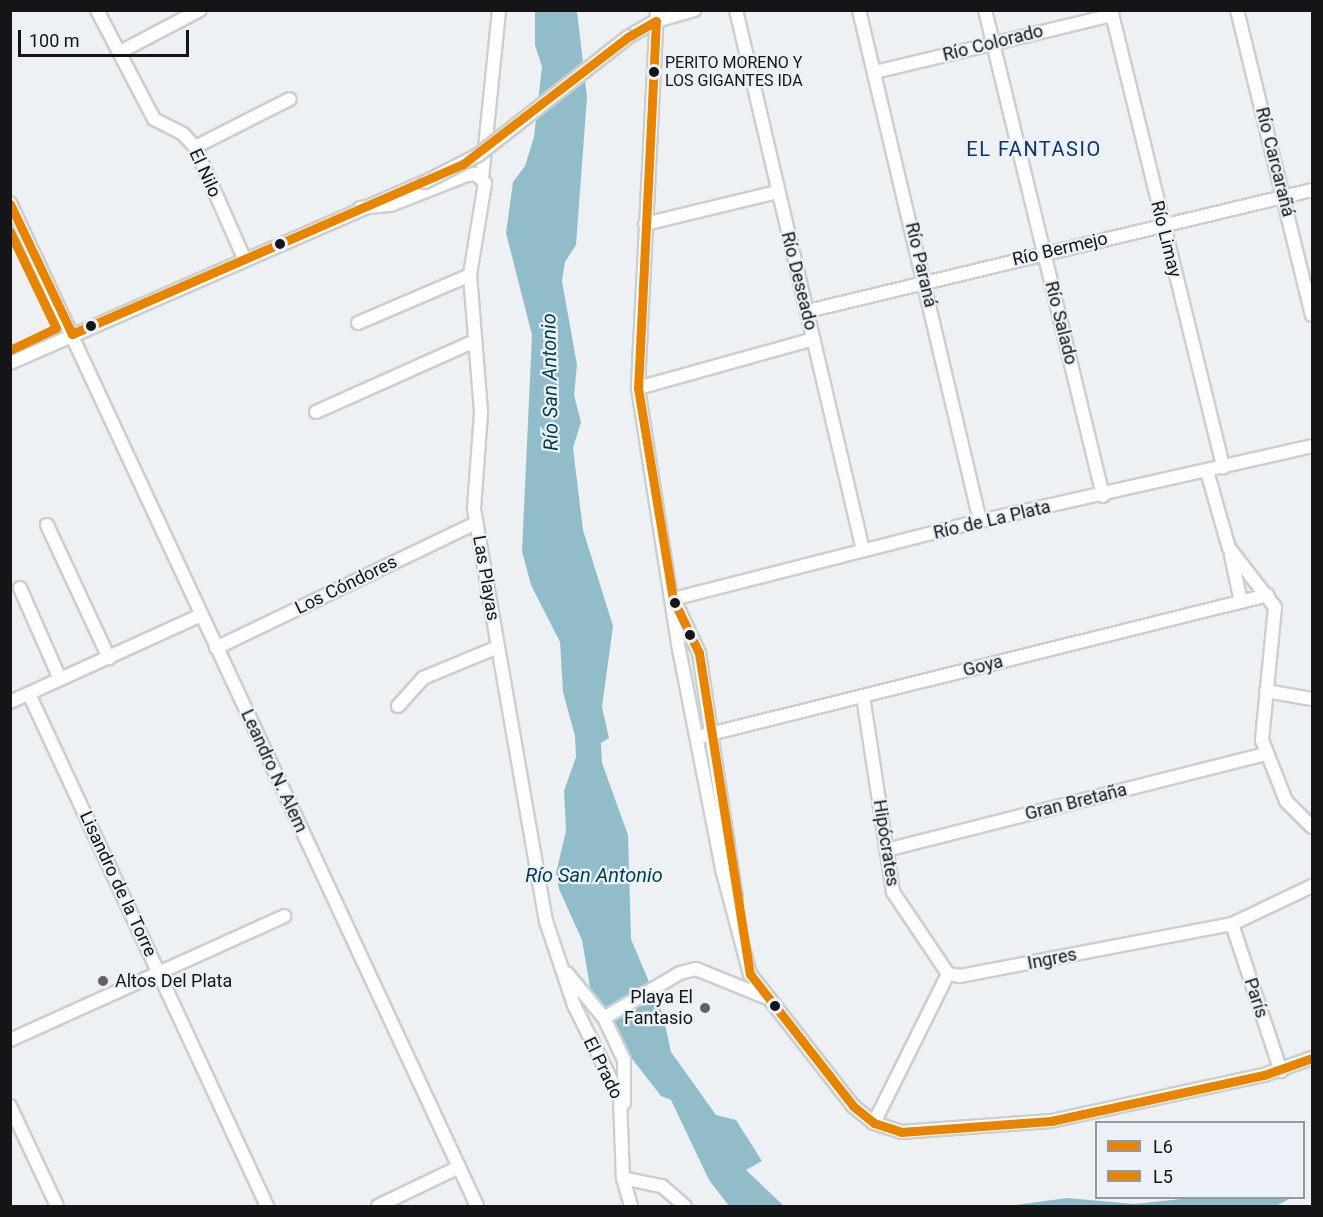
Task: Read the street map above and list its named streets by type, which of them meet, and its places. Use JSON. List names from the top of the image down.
{
  "streets": {
    "street": [
      "Río Colorado",
      "Río Carcarañá",
      "El Nilo",
      "Río Limay",
      "Río Bermejo",
      "Río Paraná",
      "Río Deseado",
      "Río Salado",
      "Río de La Plata",
      "Las Playas",
      "Los Cóndores",
      "Goya",
      "Leandro N. Alem",
      "Gran Bretaña",
      "Hipócrates",
      "Lisandro de la Torre",
      "Ingres",
      "París",
      "El Prado"
    ]
  },
  "crossings": [
    ["Río Colorado", "Río Limay"],
    ["Río Colorado", "Río Paraná"],
    ["Río Colorado", "Río Salado"],
    ["Río Carcarañá", "Río Bermejo"],
    ["Río Limay", "Río Bermejo"],
    ["Río Limay", "Río de La Plata"],
    ["Río Bermejo", "Río Paraná"],
    ["Río Bermejo", "Río Deseado"],
    ["Río Bermejo", "Río Salado"],
    ["Río Paraná", "Río de La Plata"],
    ["Río Deseado", "Río de La Plata"],
    ["Río Salado", "Río de La Plata"],
    ["Las Playas", "Los Cóndores"],
    ["Las Playas", "El Prado"],
    ["Los Cóndores", "Leandro N. Alem"],
    ["Goya", "Hipócrates"],
    ["Gran Bretaña", "Hipócrates"],
    ["Hipócrates", "Ingres"],
    ["Ingres", "París"]
  ],
  "districts": ["EL FANTASIO"],
  "water": ["Río San Antonio"],
  "places": ["PERITO MORENO Y LOS GIGANTES IDA", "Altos Del Plata", "Playa El Fantasio"],
  "lines": ["transit line L6", "transit line L5"],
  "legend": ["L6", "L5"],
  "scale_bar": "100 m"
}
